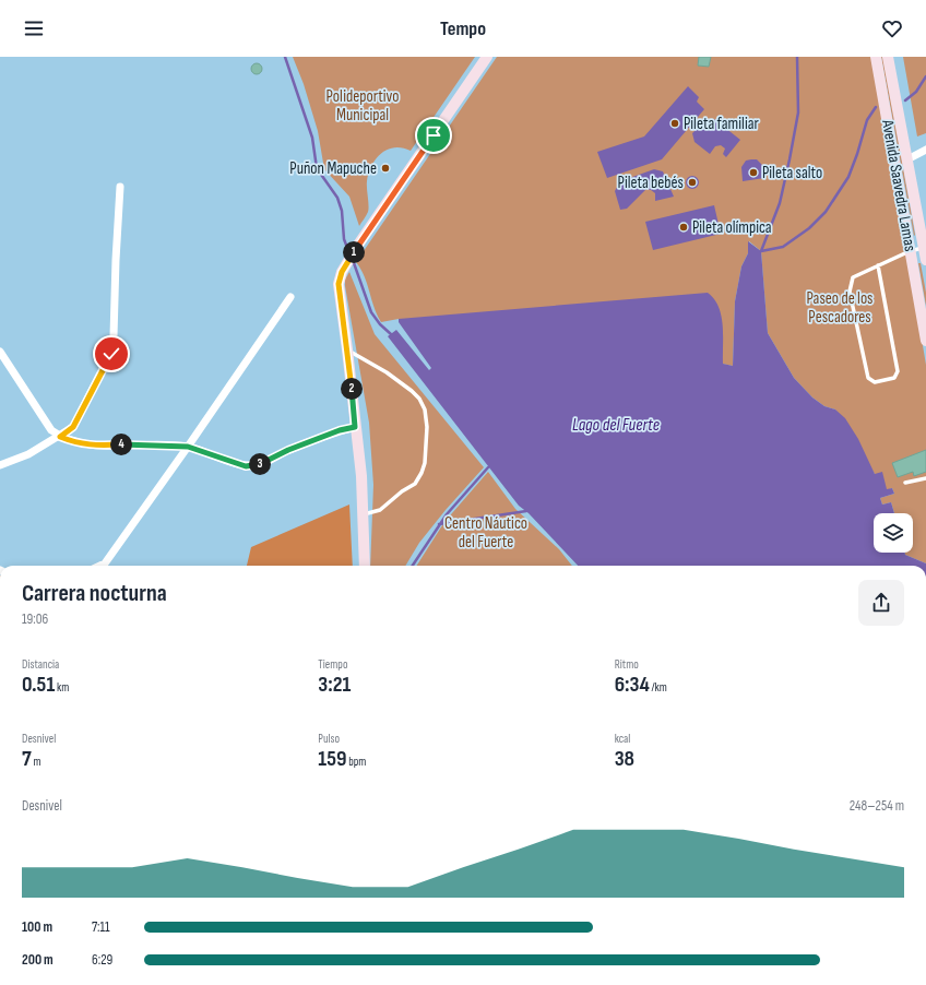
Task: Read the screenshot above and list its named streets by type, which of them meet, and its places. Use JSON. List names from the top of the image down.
{
  "streets": {
    "main road": ["Avenida Saavedra Lamas"]
  },
  "water": ["Lago del Fuerte"],
  "parks": ["Polideportivo Municipal", "Paseo de los Pescadores", "Centro Náutico del Fuerte"],
  "places": [
    "Pileta familiar",
    "Puñon Mapuche",
    "Pileta salto",
    "Pileta bebés",
    "Pileta olímpica"
  ],
  "page": {
    "header": "Tempo",
    "pins": [
      "1",
      "2",
      "4",
      "3"
    ],
    "heading": ["Carrera nocturna", "19:06"],
    "stats": [
      ["Distancia", "0.51 km"],
      ["Tiempo", "3:21"],
      ["Ritmo", "6:34 /km"],
      ["Desnivel", "7 m"],
      ["Pulso", "159 bpm"],
      ["kcal", "38"]
    ],
    "chart": ["Desnivel", "248–254 m"],
    "list": [
      {
        "name": "100 m",
        "note": "7:11"
      },
      {
        "name": "200 m",
        "note": "6:29"
      }
    ]
  }
}
